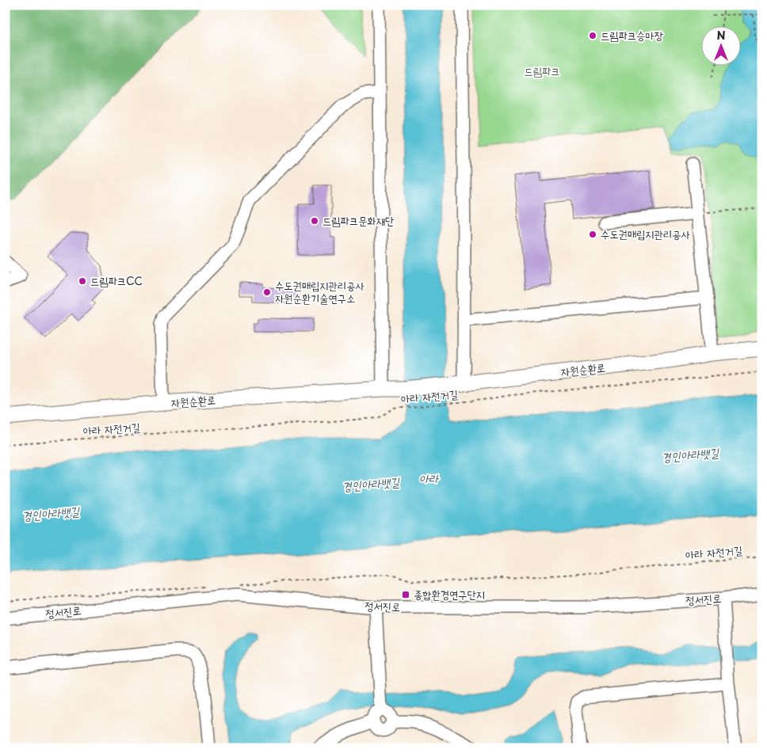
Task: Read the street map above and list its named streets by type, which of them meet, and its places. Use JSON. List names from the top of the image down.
{
  "streets": {
    "main road": ["자원순환로"],
    "street": ["정서진로"],
    "path": ["아라 자전거길"]
  },
  "water": ["경인아라뱃길", "아라"],
  "parks": ["드림파크"],
  "places": {
    "other": [
      "드림파크승마장",
      "드림파크문화재단",
      "수도권매립지관리공사",
      "드림파크CC",
      "수도권매립지관리공사 자원순환기술연구소"
    ],
    "transit": ["종합환경연구단지"]
  },
  "north": "top"
}
